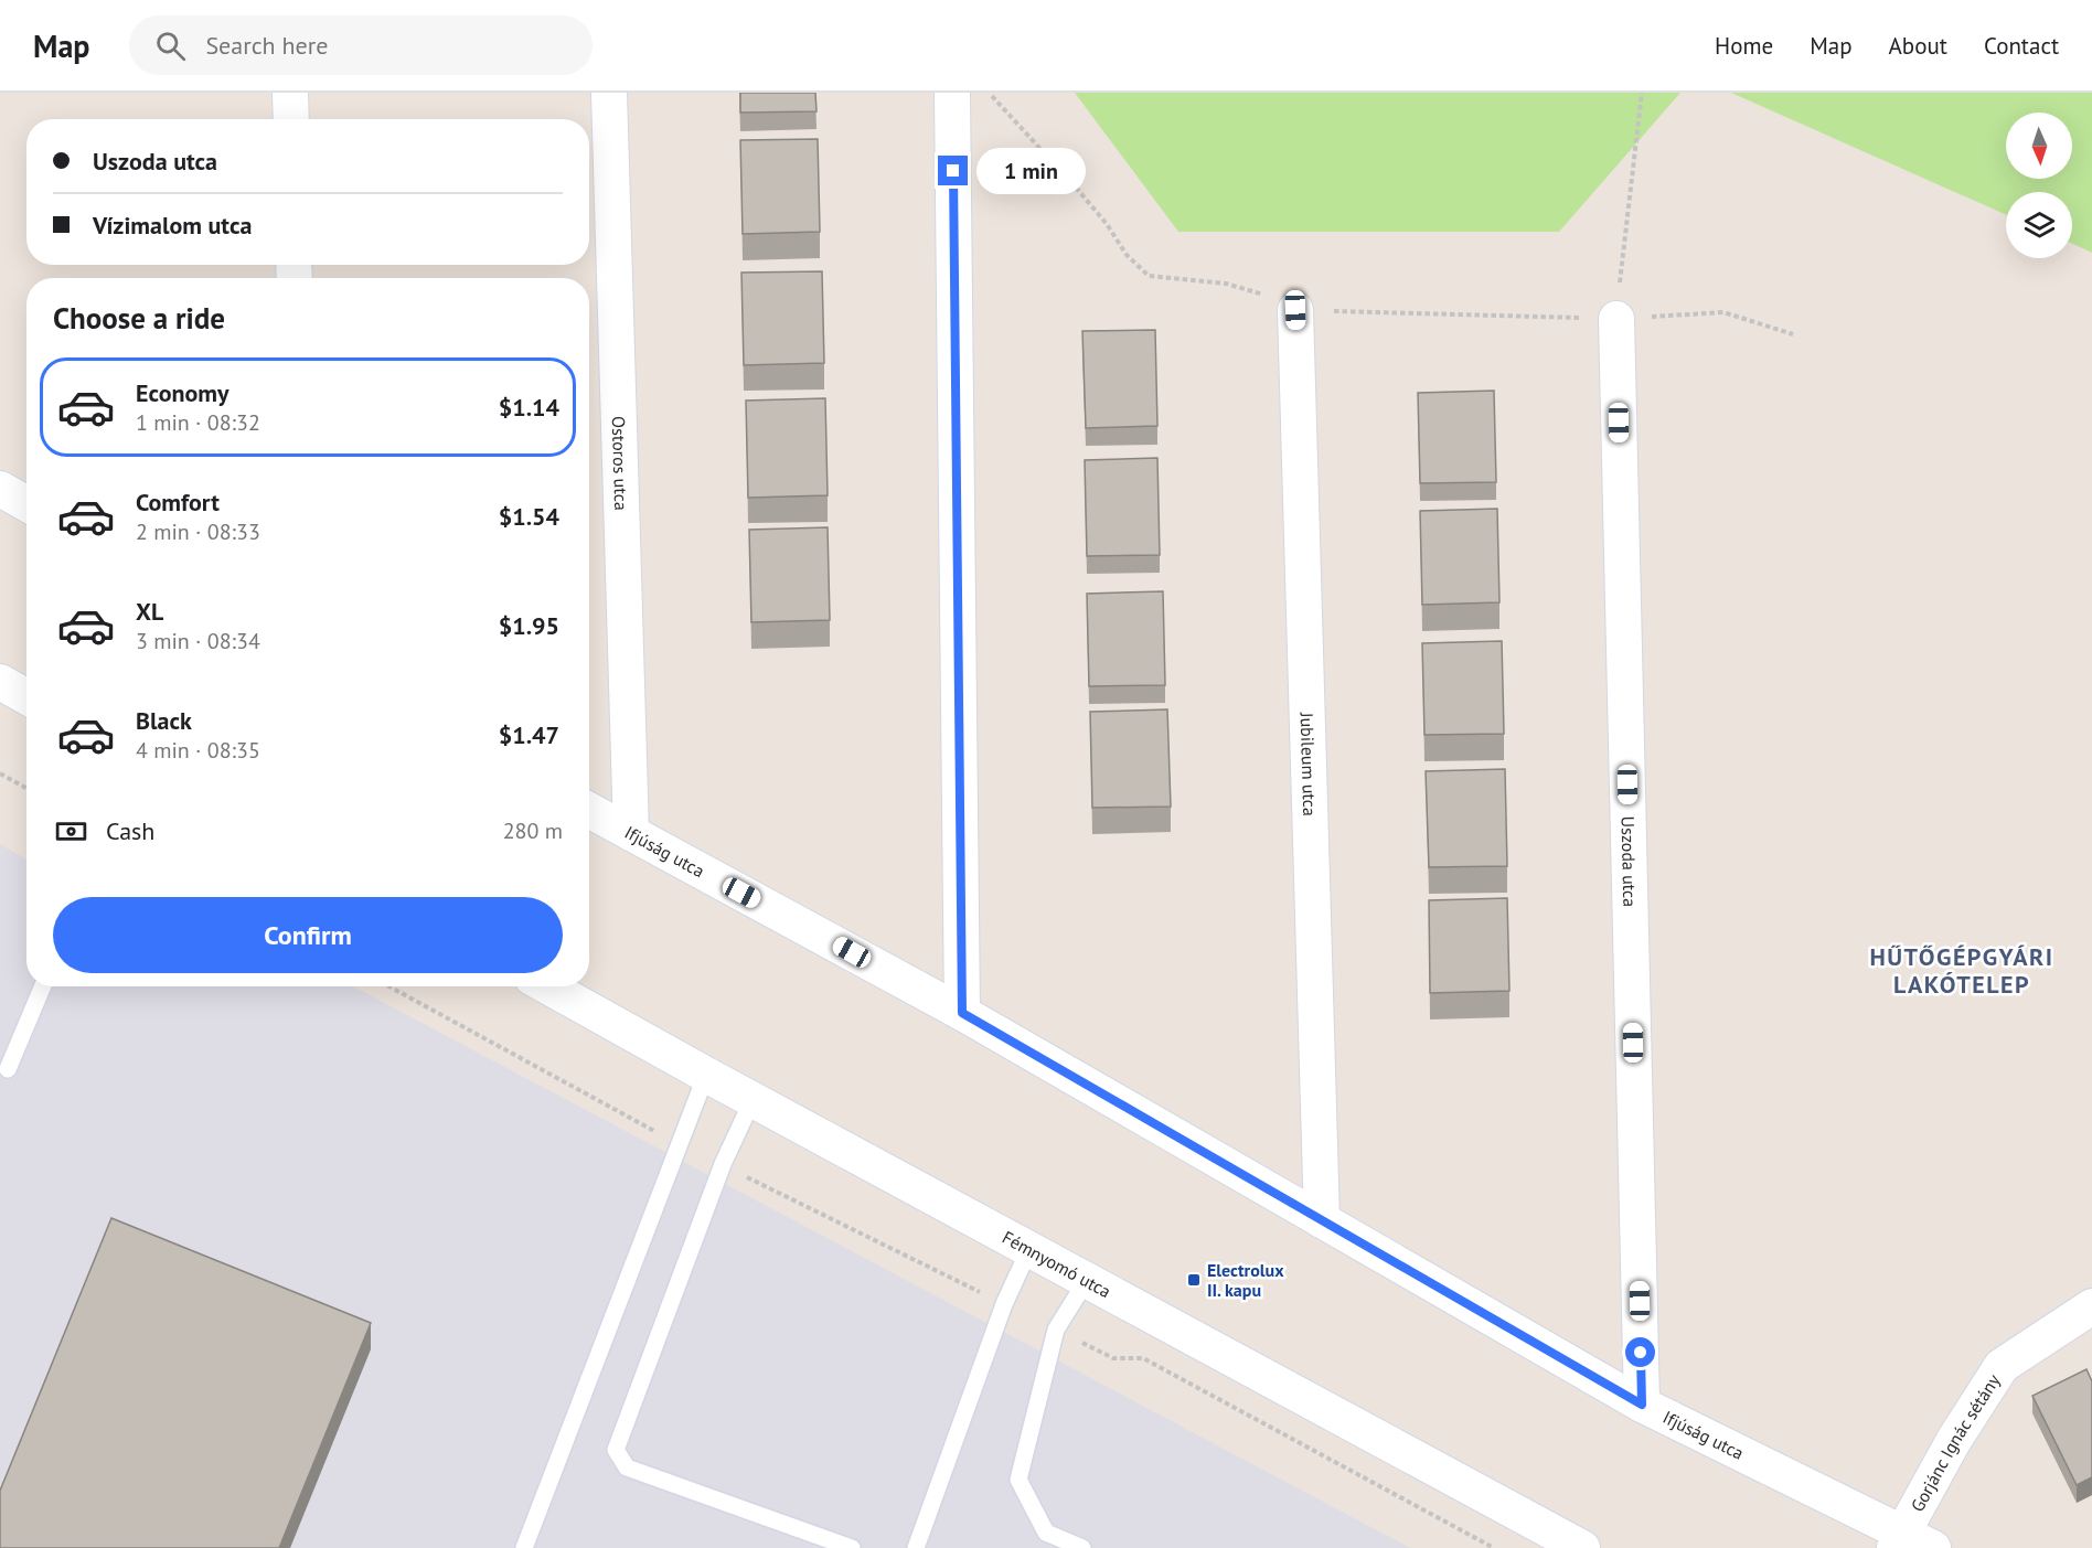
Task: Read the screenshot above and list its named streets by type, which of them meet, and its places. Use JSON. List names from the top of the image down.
{
  "streets": {
    "street": [
      "Ostoros utca",
      "Jubileum utca",
      "Ifjúság utca",
      "Uszoda utca",
      "Fémnyomó utca",
      "Gorjánc Ignác sétány"
    ]
  },
  "crossings": [
    ["Ostoros utca", "Ifjúság utca"],
    ["Jubileum utca", "Ifjúság utca"],
    ["Ifjúság utca", "Uszoda utca"],
    ["Ifjúság utca", "Gorjánc Ignác sétány"]
  ],
  "districts": ["HŰTŐGÉPGYÁRI LAKÓTELEP"],
  "places": {
    "transit": ["Electrolux II. kapu"]
  },
  "north": "bottom",
  "page": {
    "header": "Map",
    "search": "Search here",
    "nav": [
      "Home",
      "Map",
      "About",
      "Contact"
    ],
    "banner": ["Uszoda utca", "Vízimalom utca"],
    "bubble": "1 min",
    "heading": "Choose a ride",
    "list": [
      {
        "name": "Economy",
        "note": "1 min · 08:32",
        "value": "$1.14"
      },
      {
        "name": "Comfort",
        "note": "2 min · 08:33",
        "value": "$1.54"
      },
      {
        "name": "XL",
        "note": "3 min · 08:34",
        "value": "$1.95"
      },
      {
        "name": "Black",
        "note": "4 min · 08:35",
        "value": "$1.47"
      }
    ],
    "pay": ["Cash", "280 m"],
    "buttons": "Confirm"
  }
}
